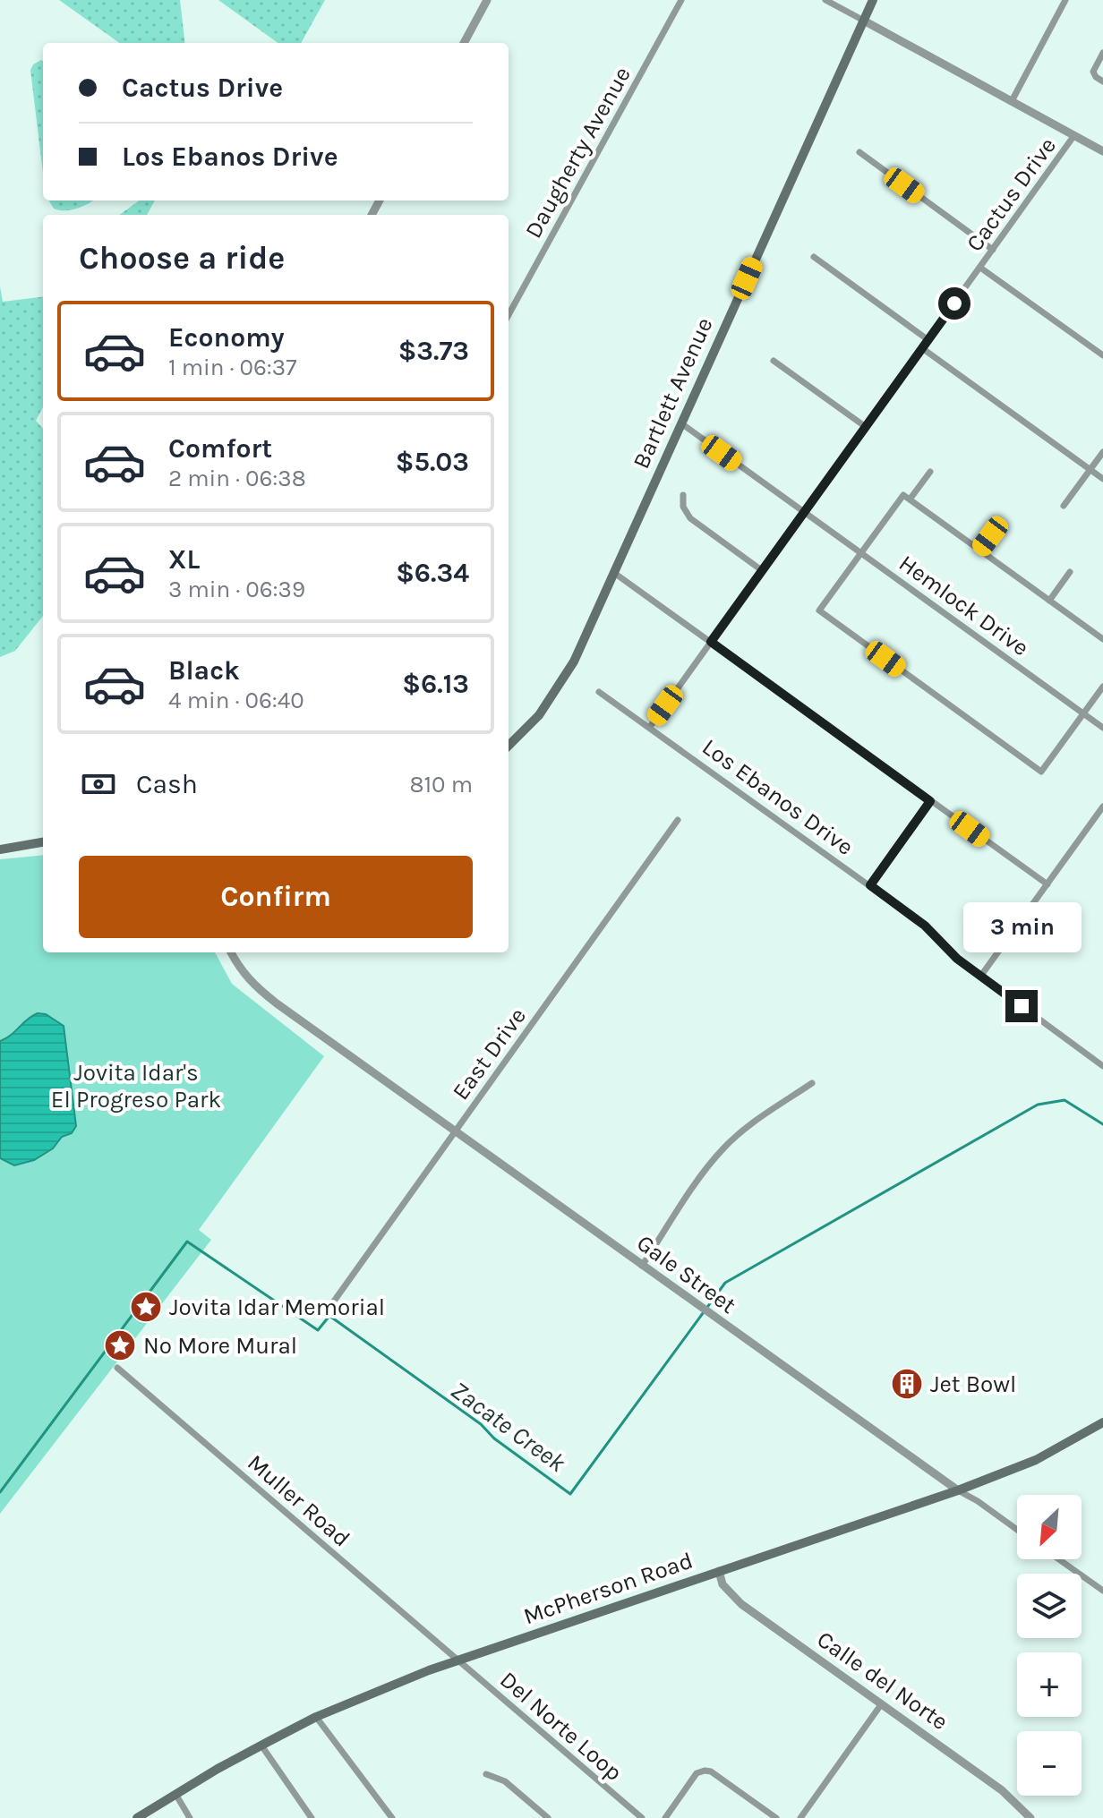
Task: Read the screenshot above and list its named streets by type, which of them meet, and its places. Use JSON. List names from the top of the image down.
{
  "streets": {
    "main road": ["Bartlett Avenue", "McPherson Road"],
    "street": [
      "Daugherty Avenue",
      "Cactus Drive",
      "Hemlock Drive",
      "Los Ebanos Drive",
      "East Drive",
      "Gale Street",
      "Muller Road",
      "Calle del Norte",
      "Del Norte Loop"
    ]
  },
  "crossings": [
    ["Cactus Drive", "Hemlock Drive"],
    ["Cactus Drive", "Los Ebanos Drive"],
    ["Bartlett Avenue", "Hemlock Drive"],
    ["East Drive", "Gale Street"],
    ["Gale Street", "McPherson Road"],
    ["Muller Road", "McPherson Road"],
    ["Muller Road", "Del Norte Loop"],
    ["McPherson Road", "Calle del Norte"],
    ["McPherson Road", "Del Norte Loop"]
  ],
  "water": ["Zacate Creek"],
  "parks": ["Jovita Idar's El Progreso Park"],
  "places": {
    "place": ["Jovita Idar Memorial", "No More Mural"],
    "building": ["Jet Bowl"]
  },
  "north": "bottom left",
  "page": {
    "banner": ["Cactus Drive", "Los Ebanos Drive"],
    "heading": "Choose a ride",
    "list": [
      {
        "name": "Economy",
        "note": "1 min · 06:37",
        "value": "$3.73"
      },
      {
        "name": "Comfort",
        "note": "2 min · 06:38",
        "value": "$5.03"
      },
      {
        "name": "XL",
        "note": "3 min · 06:39",
        "value": "$6.34"
      },
      {
        "name": "Black",
        "note": "4 min · 06:40",
        "value": "$6.13"
      }
    ],
    "pay": ["Cash", "810 m"],
    "buttons": "Confirm",
    "bubble": "3 min",
    "map_buttons": ["+", "−"]
  }
}
